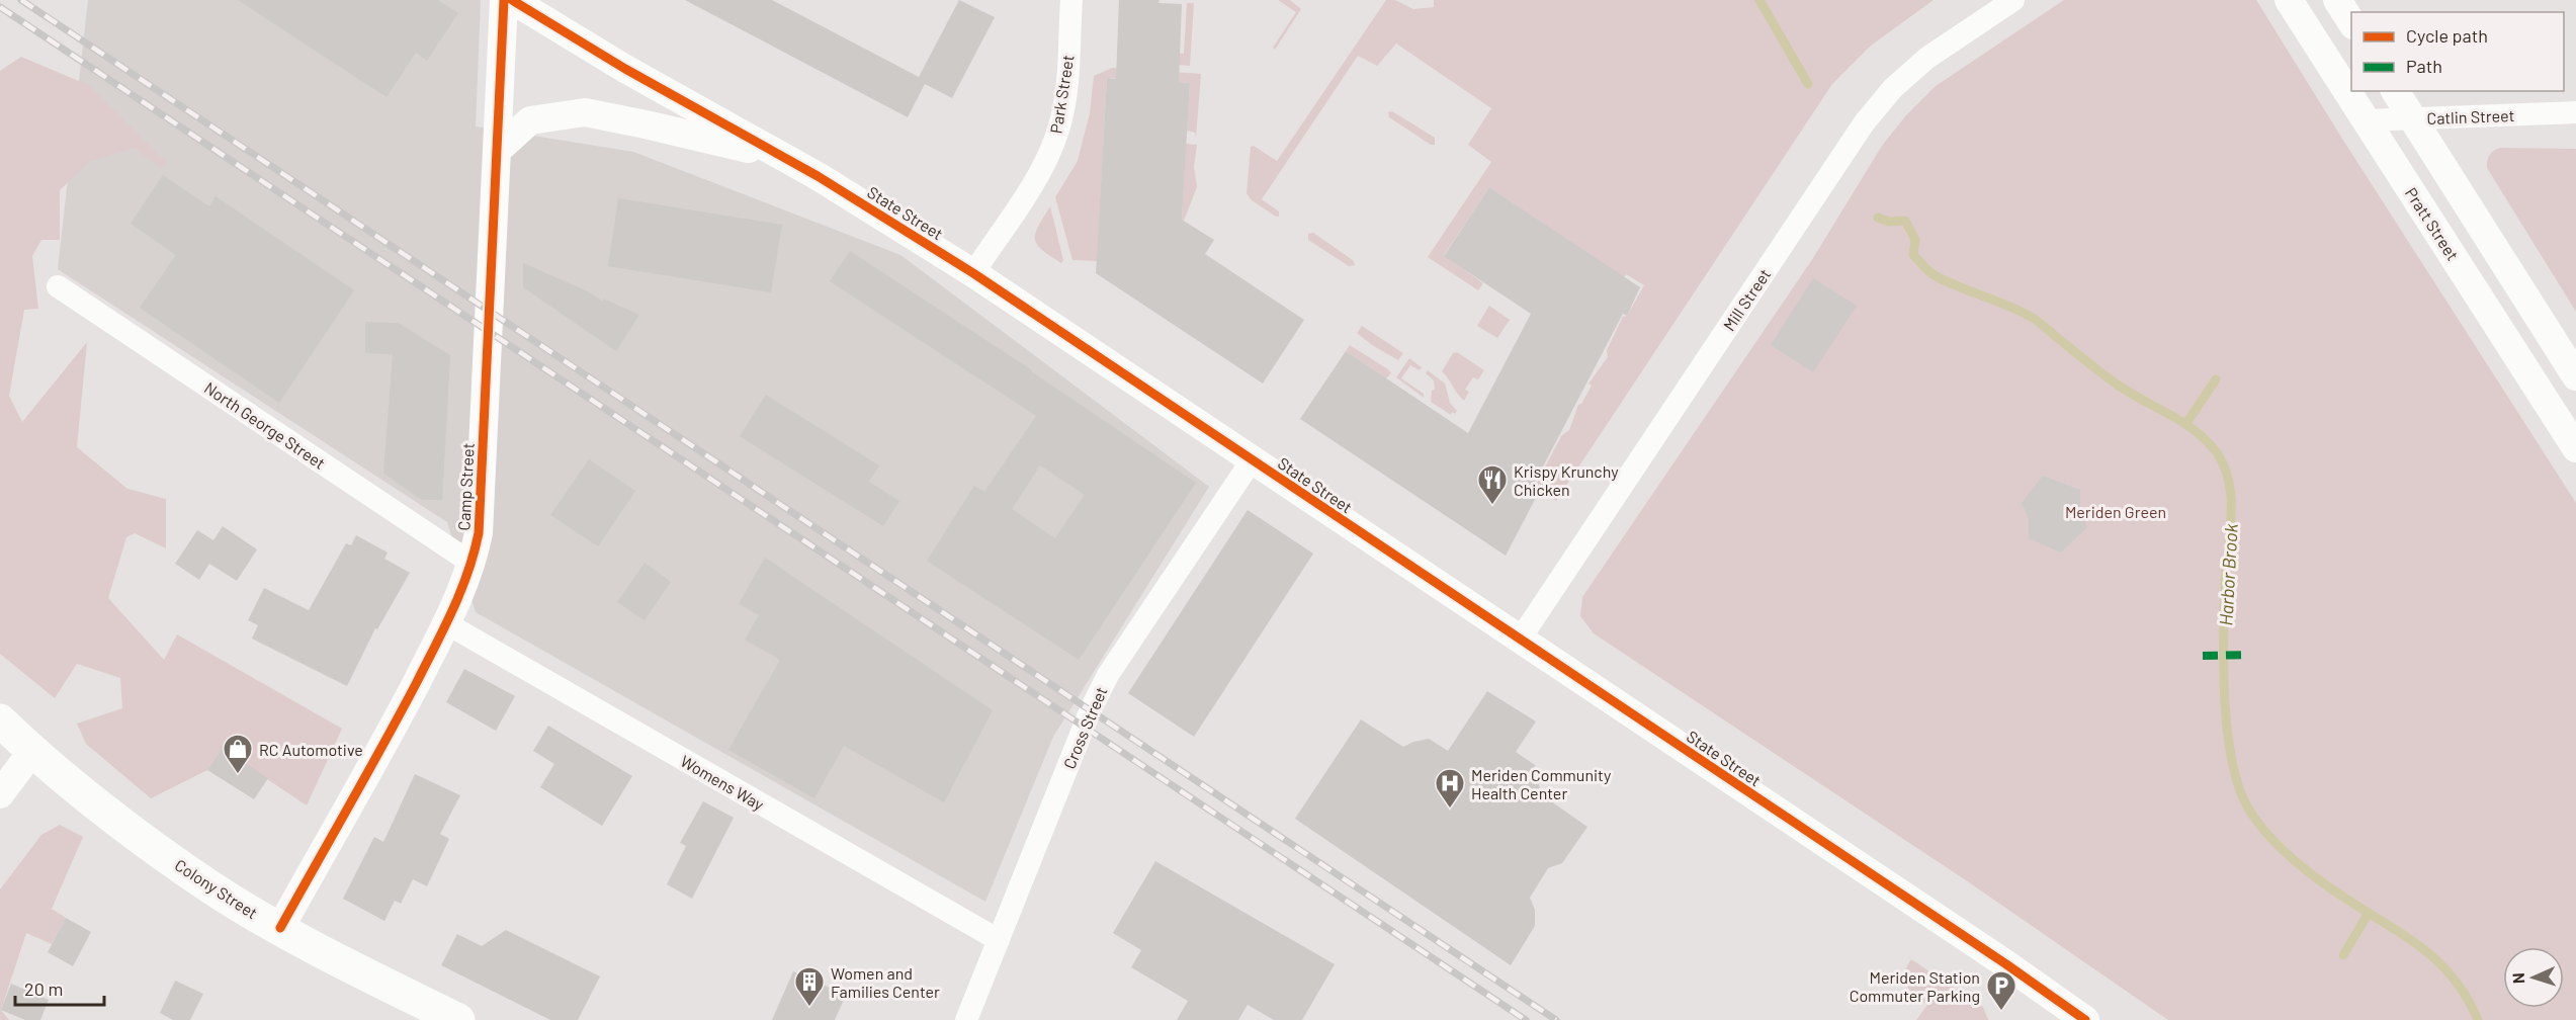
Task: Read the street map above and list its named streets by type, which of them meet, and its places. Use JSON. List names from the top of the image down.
{
  "streets": {
    "main road": ["Colony Street"],
    "street": [
      "Park Street",
      "Catlin Street",
      "State Street",
      "Pratt Street",
      "Mill Street",
      "North George Street",
      "Camp Street",
      "Cross Street",
      "Womens Way"
    ]
  },
  "crossings": [
    ["Park Street", "State Street"],
    ["Catlin Street", "Pratt Street"],
    ["State Street", "Mill Street"],
    ["State Street", "Cross Street"],
    ["North George Street", "Camp Street"],
    ["Camp Street", "Womens Way"],
    ["Camp Street", "Colony Street"],
    ["Cross Street", "Womens Way"]
  ],
  "water": ["Harbor Brook"],
  "parks": ["Meriden Green"],
  "places": {
    "restaurant": ["Krispy Krunchy Chicken"],
    "shop": ["RC Automotive"],
    "hospital": ["Meriden Community Health Center"],
    "building": ["Women and Families Center"],
    "parking": ["Meriden Station Commuter Parking"]
  },
  "legend": ["Cycle path", "Path"],
  "scale_bar": "20 m",
  "north": "left"
}
